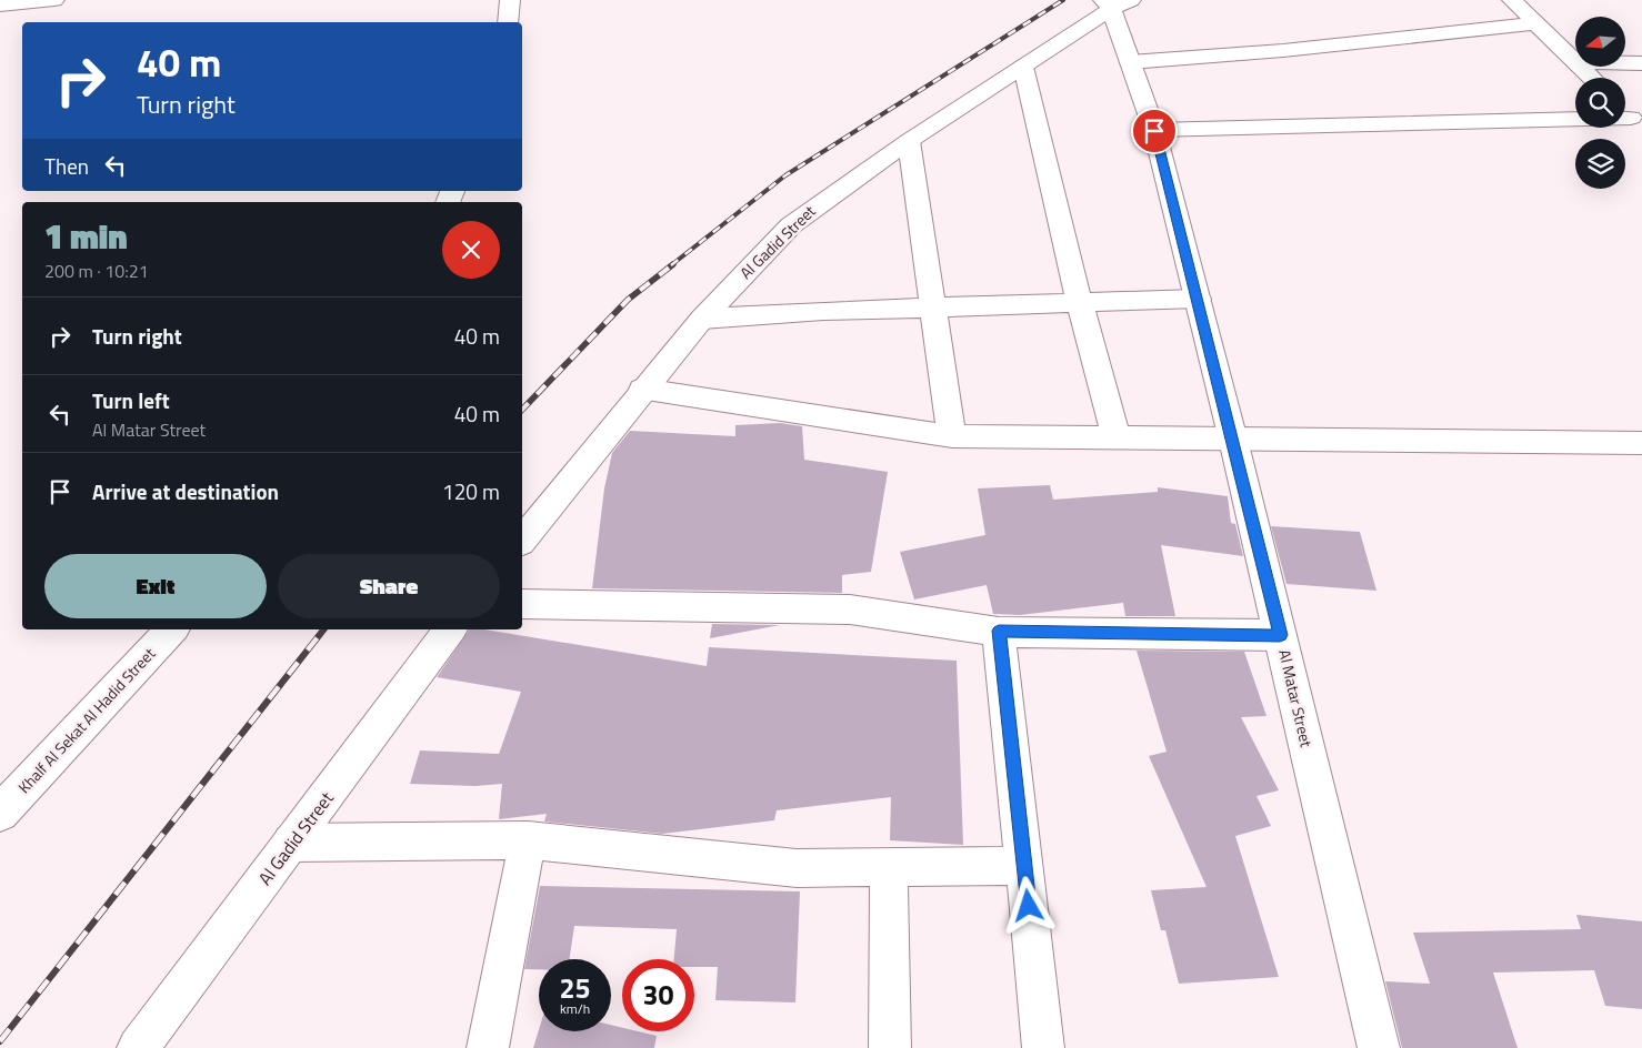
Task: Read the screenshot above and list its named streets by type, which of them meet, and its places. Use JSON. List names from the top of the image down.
{
  "streets": {
    "main road": ["Al Gadid Street", "Al Matar Street", "Khalf Al Sekat Al Hadid Street"]
  },
  "crossings": [
    ["Al Gadid Street", "Al Matar Street"]
  ],
  "north": "left",
  "page": {
    "turn": ["40 m", "Turn right"],
    "then": "Then",
    "heading": ["1 min", "200 m · 10:21"],
    "list": [
      {
        "name": "Turn right",
        "value": "40 m"
      },
      {
        "name": "Turn left",
        "note": "Al Matar Street",
        "value": "40 m"
      },
      {
        "name": "Arrive at destination",
        "value": "120 m"
      }
    ],
    "buttons": ["Exit", "Share"],
    "speed": "25 km/h",
    "limit": "30"
  }
}
